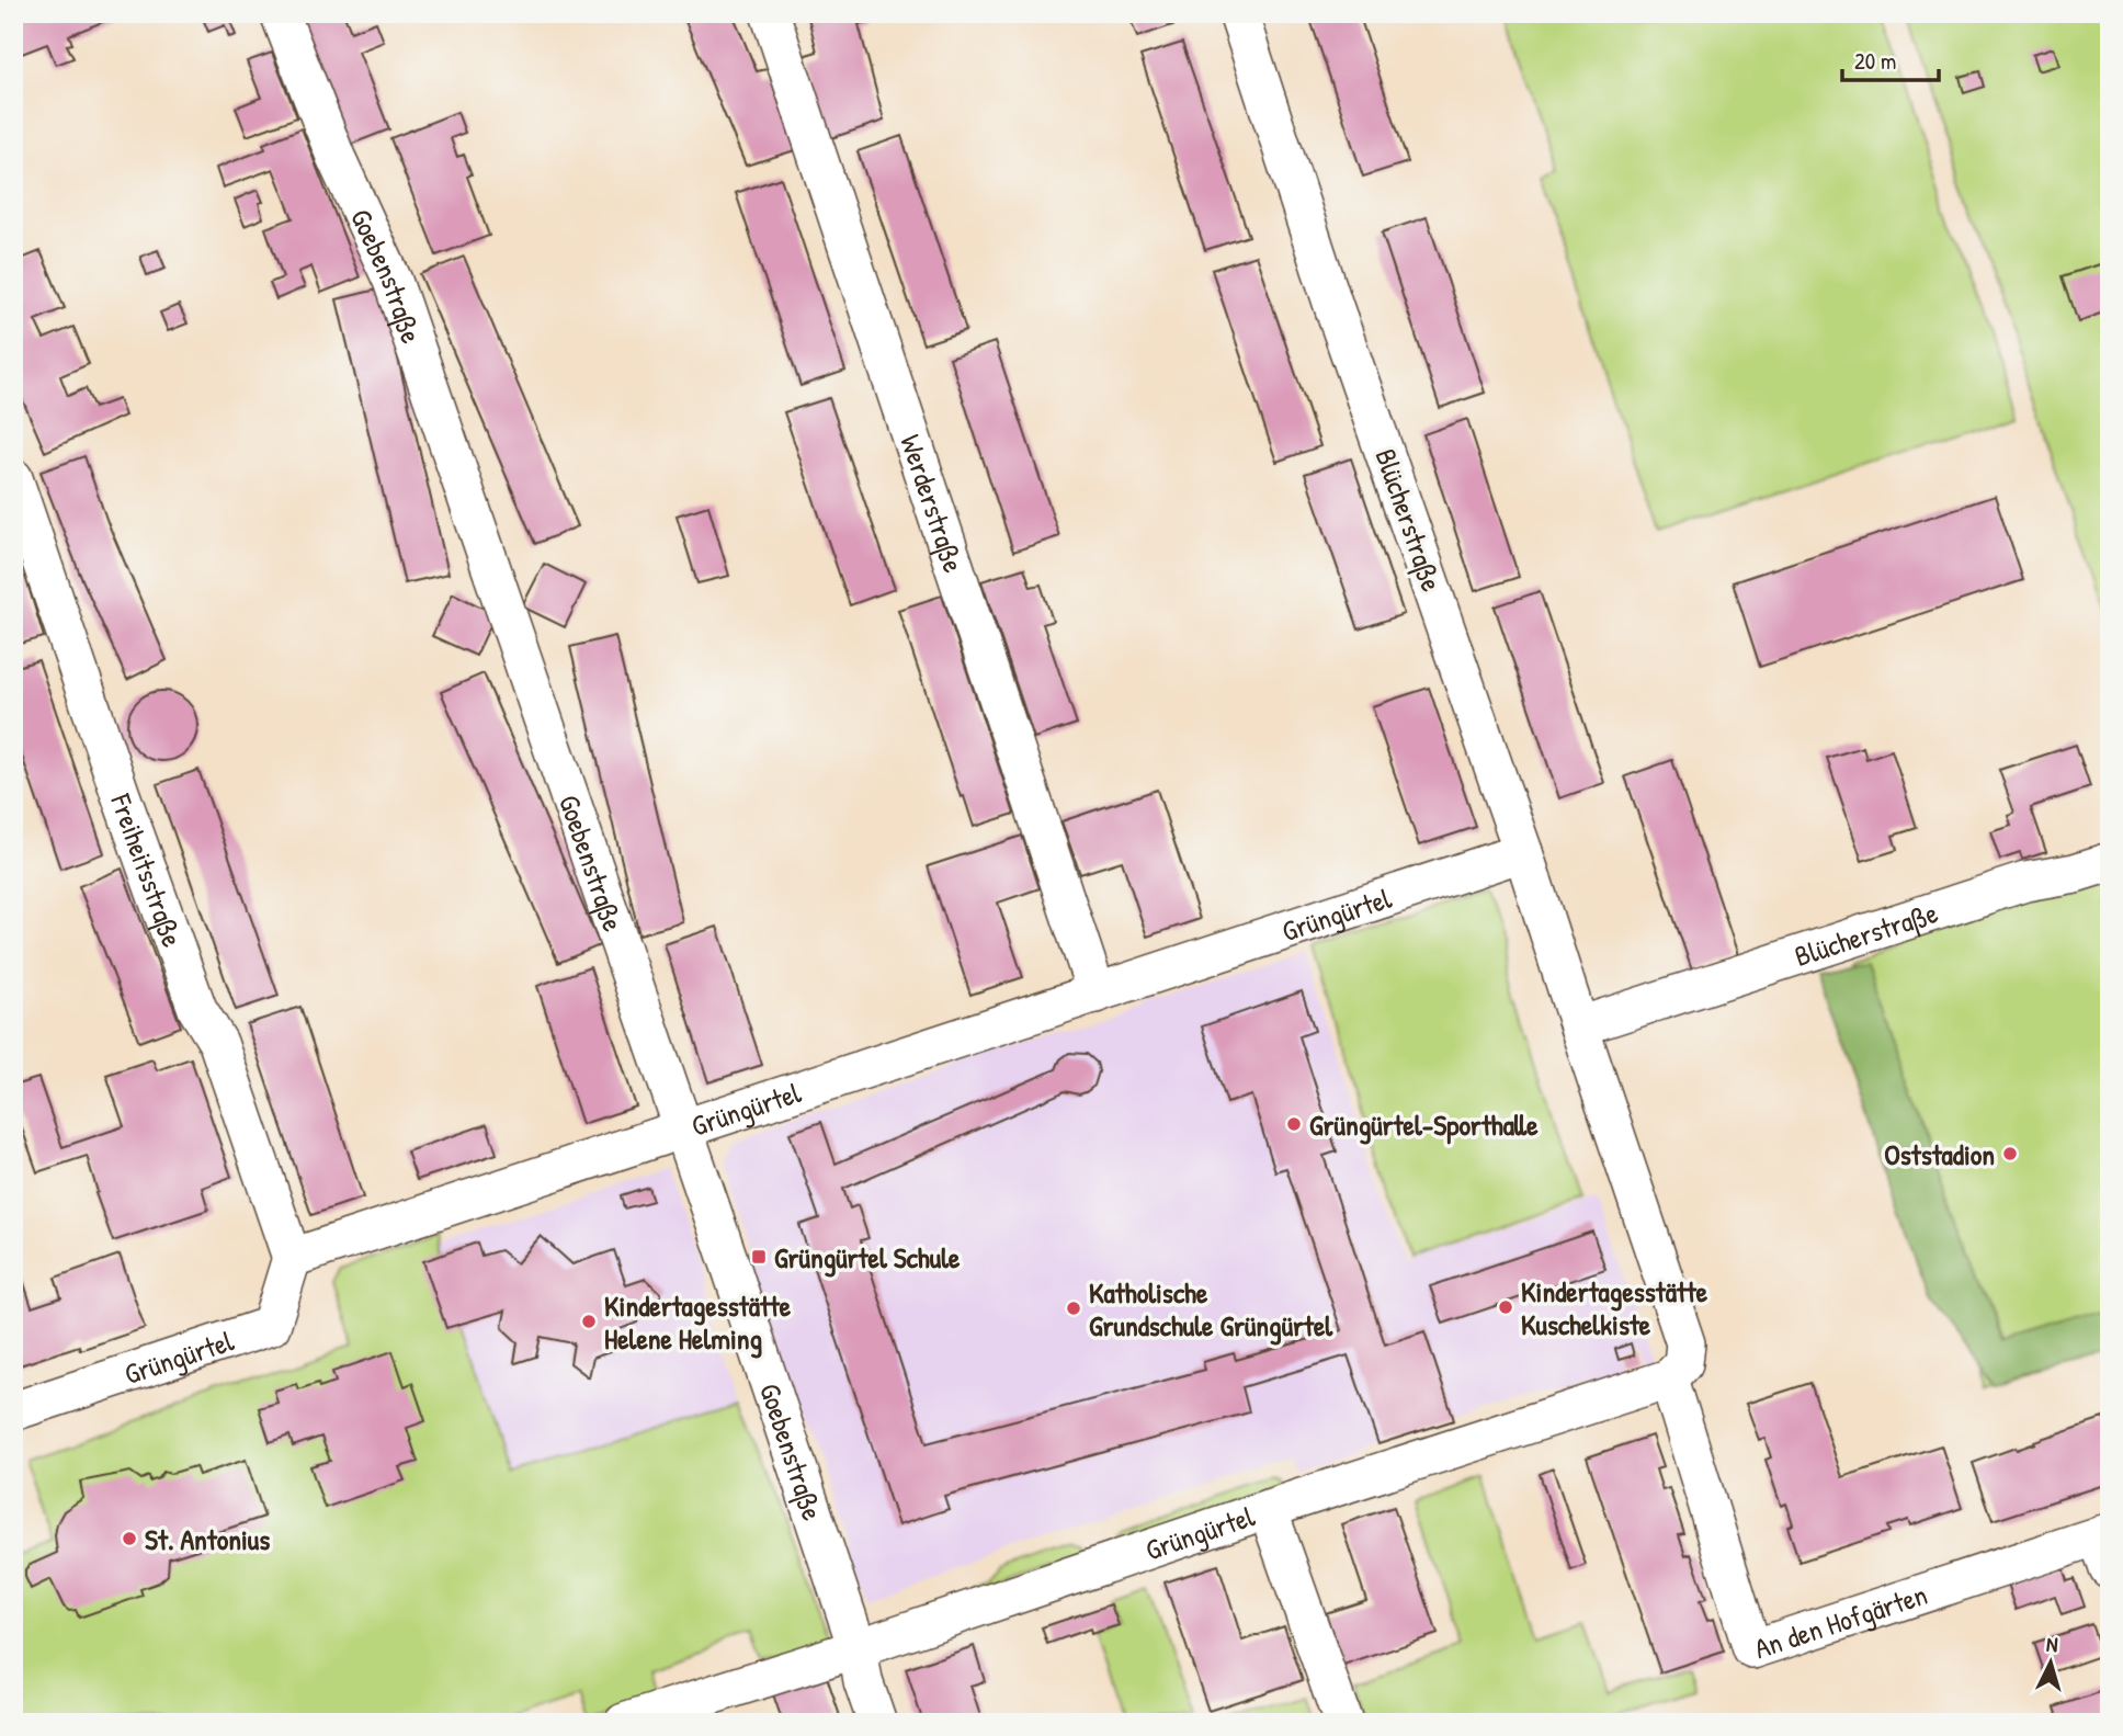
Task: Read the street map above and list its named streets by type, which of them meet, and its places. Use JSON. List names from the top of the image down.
{
  "streets": {
    "street": [
      "Goebenstraße",
      "Werderstraße",
      "Blücherstraße",
      "Freiheitsstraße",
      "Grüngürtel",
      "An den Hofgärten"
    ]
  },
  "crossings": [
    ["Goebenstraße", "Grüngürtel"],
    ["Werderstraße", "Grüngürtel"],
    ["Blücherstraße", "Grüngürtel"],
    ["Blücherstraße", "An den Hofgärten"],
    ["Freiheitsstraße", "Grüngürtel"],
    ["Grüngürtel", "An den Hofgärten"]
  ],
  "places": {
    "other": [
      "Grüngürtel-Sporthalle",
      "Oststadion",
      "Kindertagesstätte Kuschelkiste",
      "Katholische Grundschule Grüngürtel",
      "Kindertagesstätte Helene Helming",
      "St. Antonius"
    ],
    "transit": ["Grüngürtel Schule"]
  },
  "scale_bar": "20 m",
  "north": "top"
}
